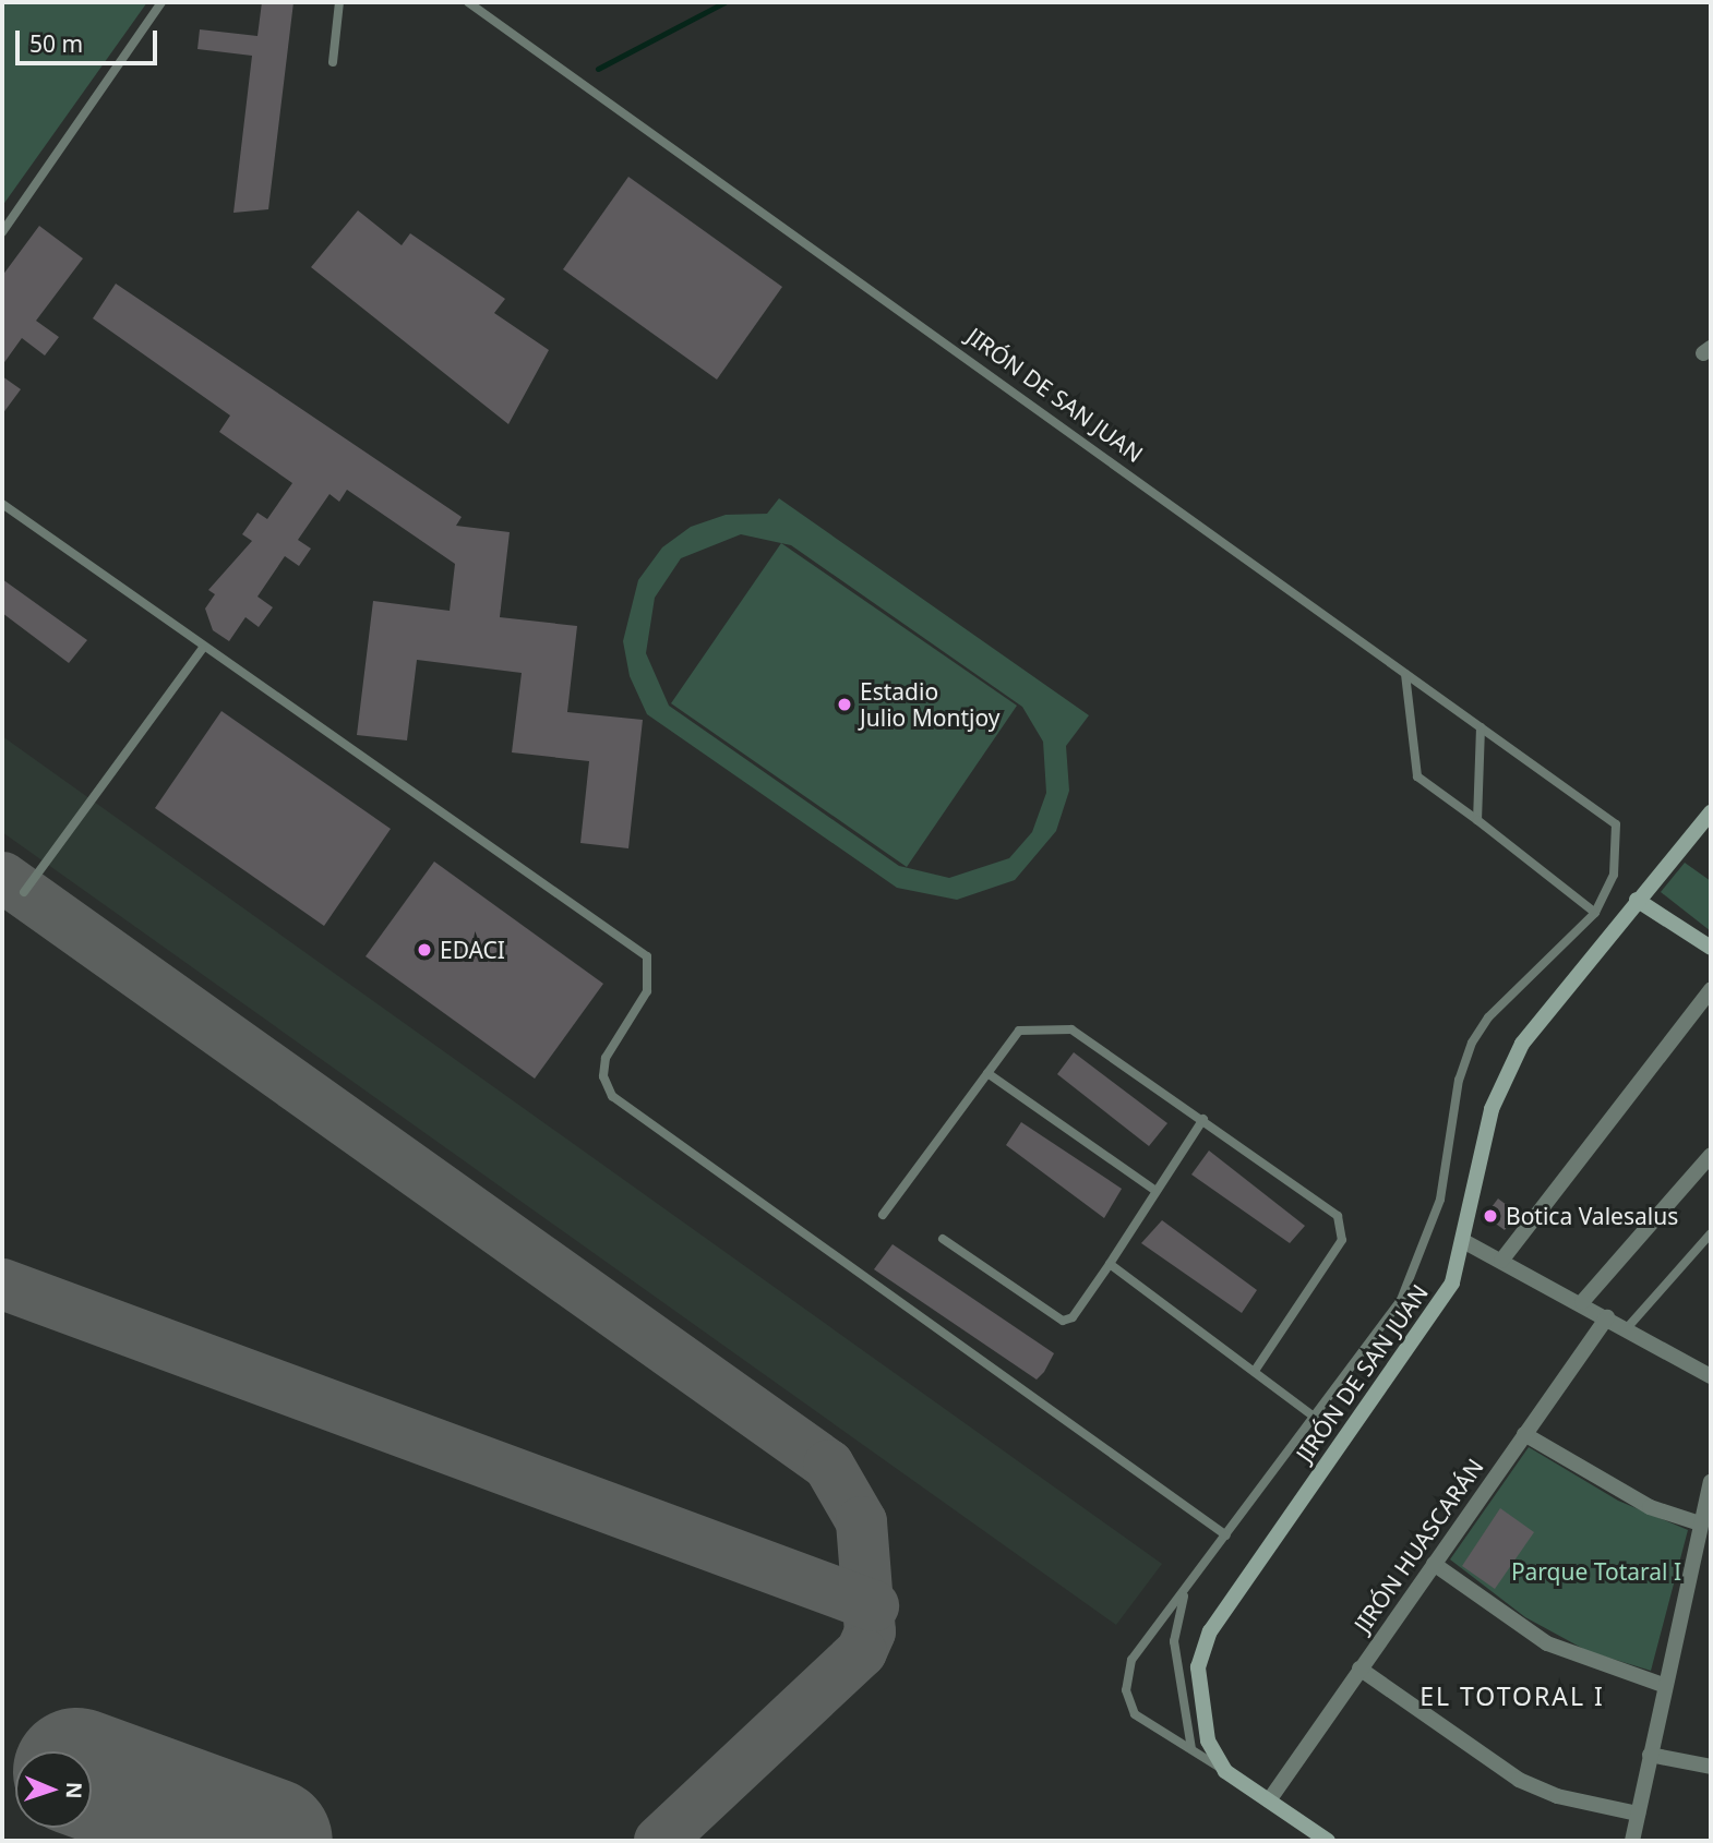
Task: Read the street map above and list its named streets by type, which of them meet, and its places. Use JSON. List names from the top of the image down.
{
  "streets": {
    "street": ["JIRÓN DE SAN JUAN", "JIRÓN HUASCARÁN"]
  },
  "districts": ["EL TOTORAL I"],
  "parks": ["Parque Totaral I"],
  "places": ["Estadio Julio Montjoy", "EDACI", "Botica Valesalus"],
  "scale_bar": "50 m",
  "north": "right"
}
